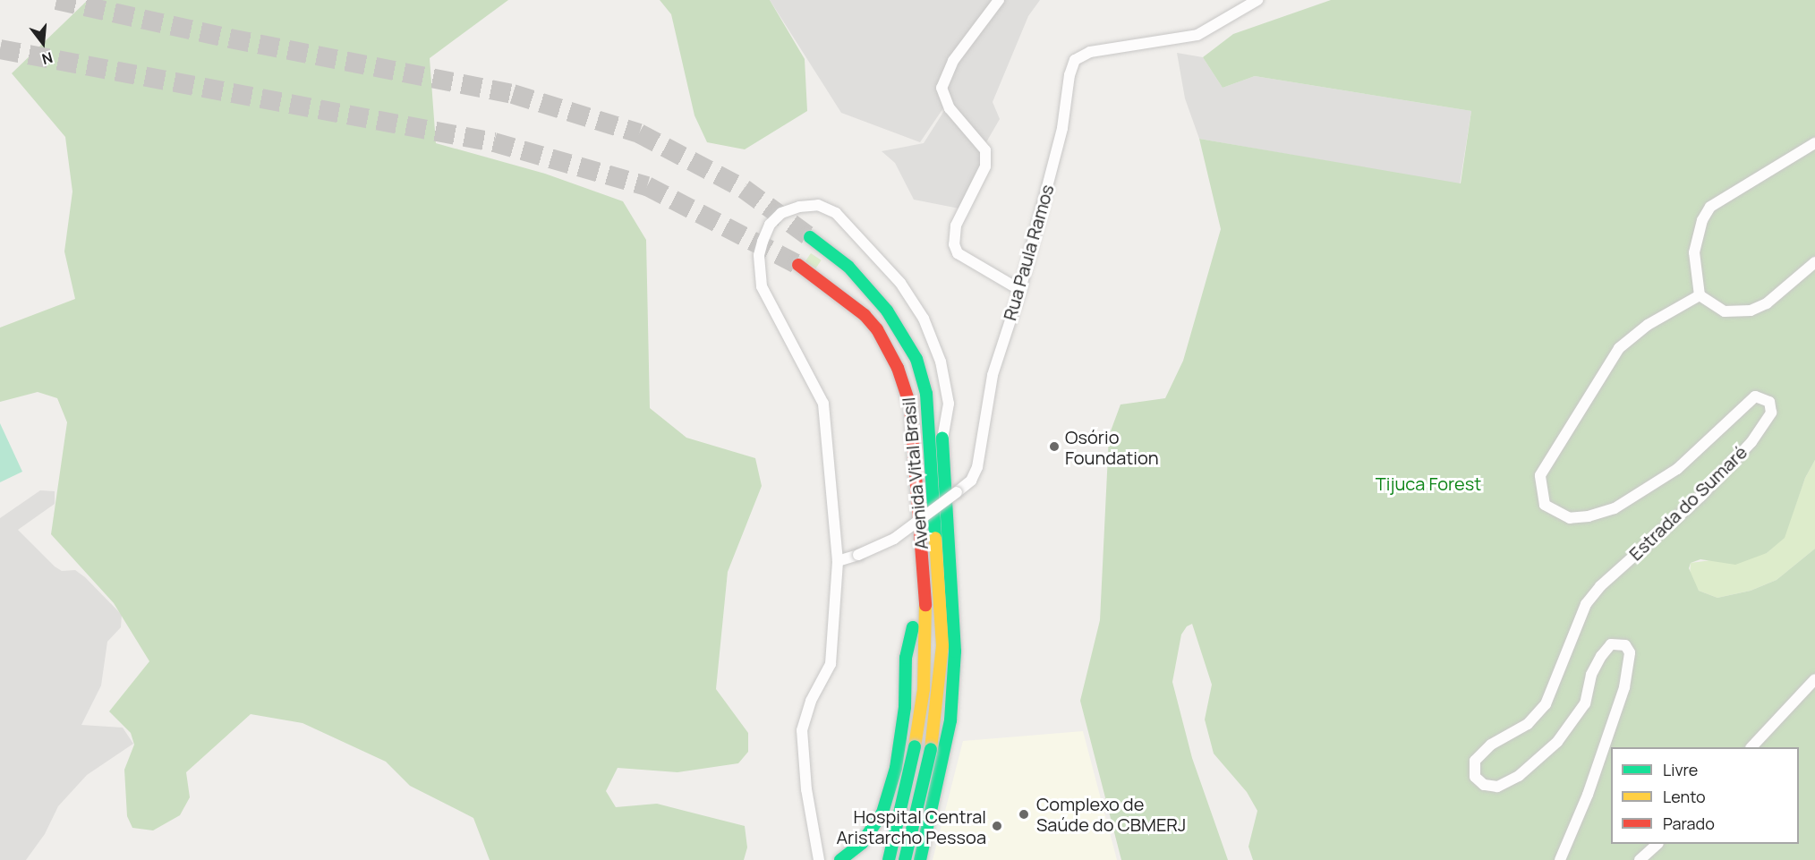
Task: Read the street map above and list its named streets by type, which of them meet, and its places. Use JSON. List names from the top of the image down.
{
  "streets": {
    "main road": ["Avenida Vital Brasil"],
    "street": ["Rua Paula Ramos", "Estrada do Sumaré"]
  },
  "parks": ["Tijuca Forest"],
  "places": ["Osório Foundation", "Complexo de Saúde do CBMERJ", "Hospital Central Aristarcho Pessoa"],
  "legend": ["Livre", "Lento", "Parado"],
  "north": "bottom"
}
